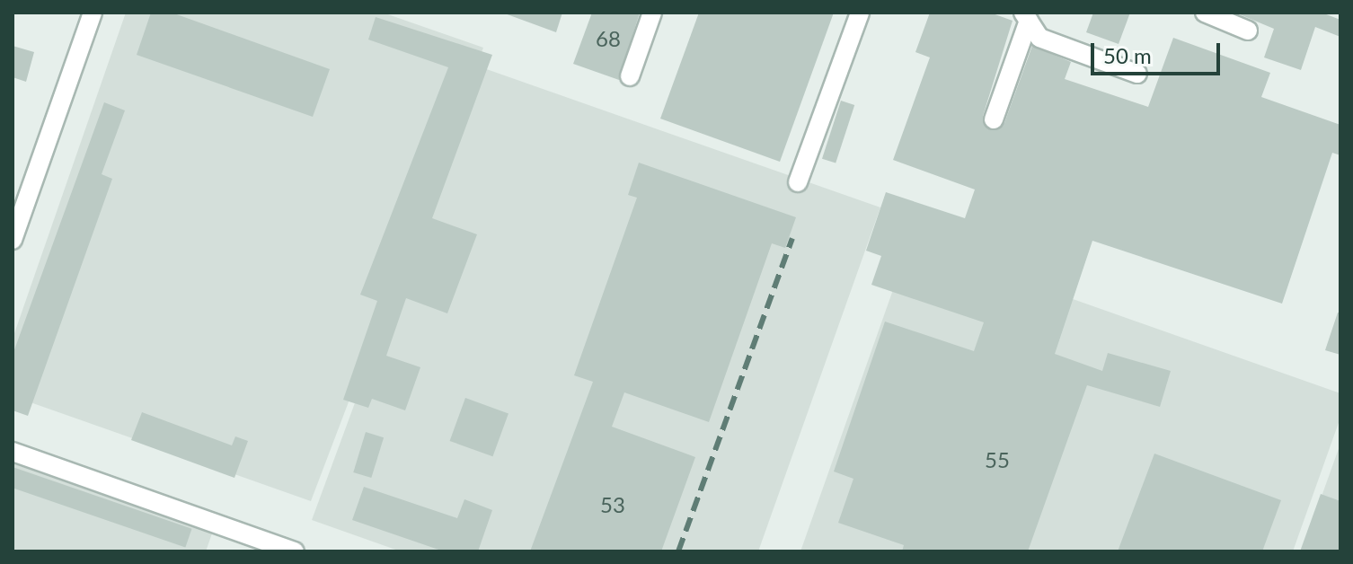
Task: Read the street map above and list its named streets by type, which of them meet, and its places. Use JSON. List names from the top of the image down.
{
  "house_numbers": ["68", "55", "53"],
  "scale_bar": "50 m"
}
